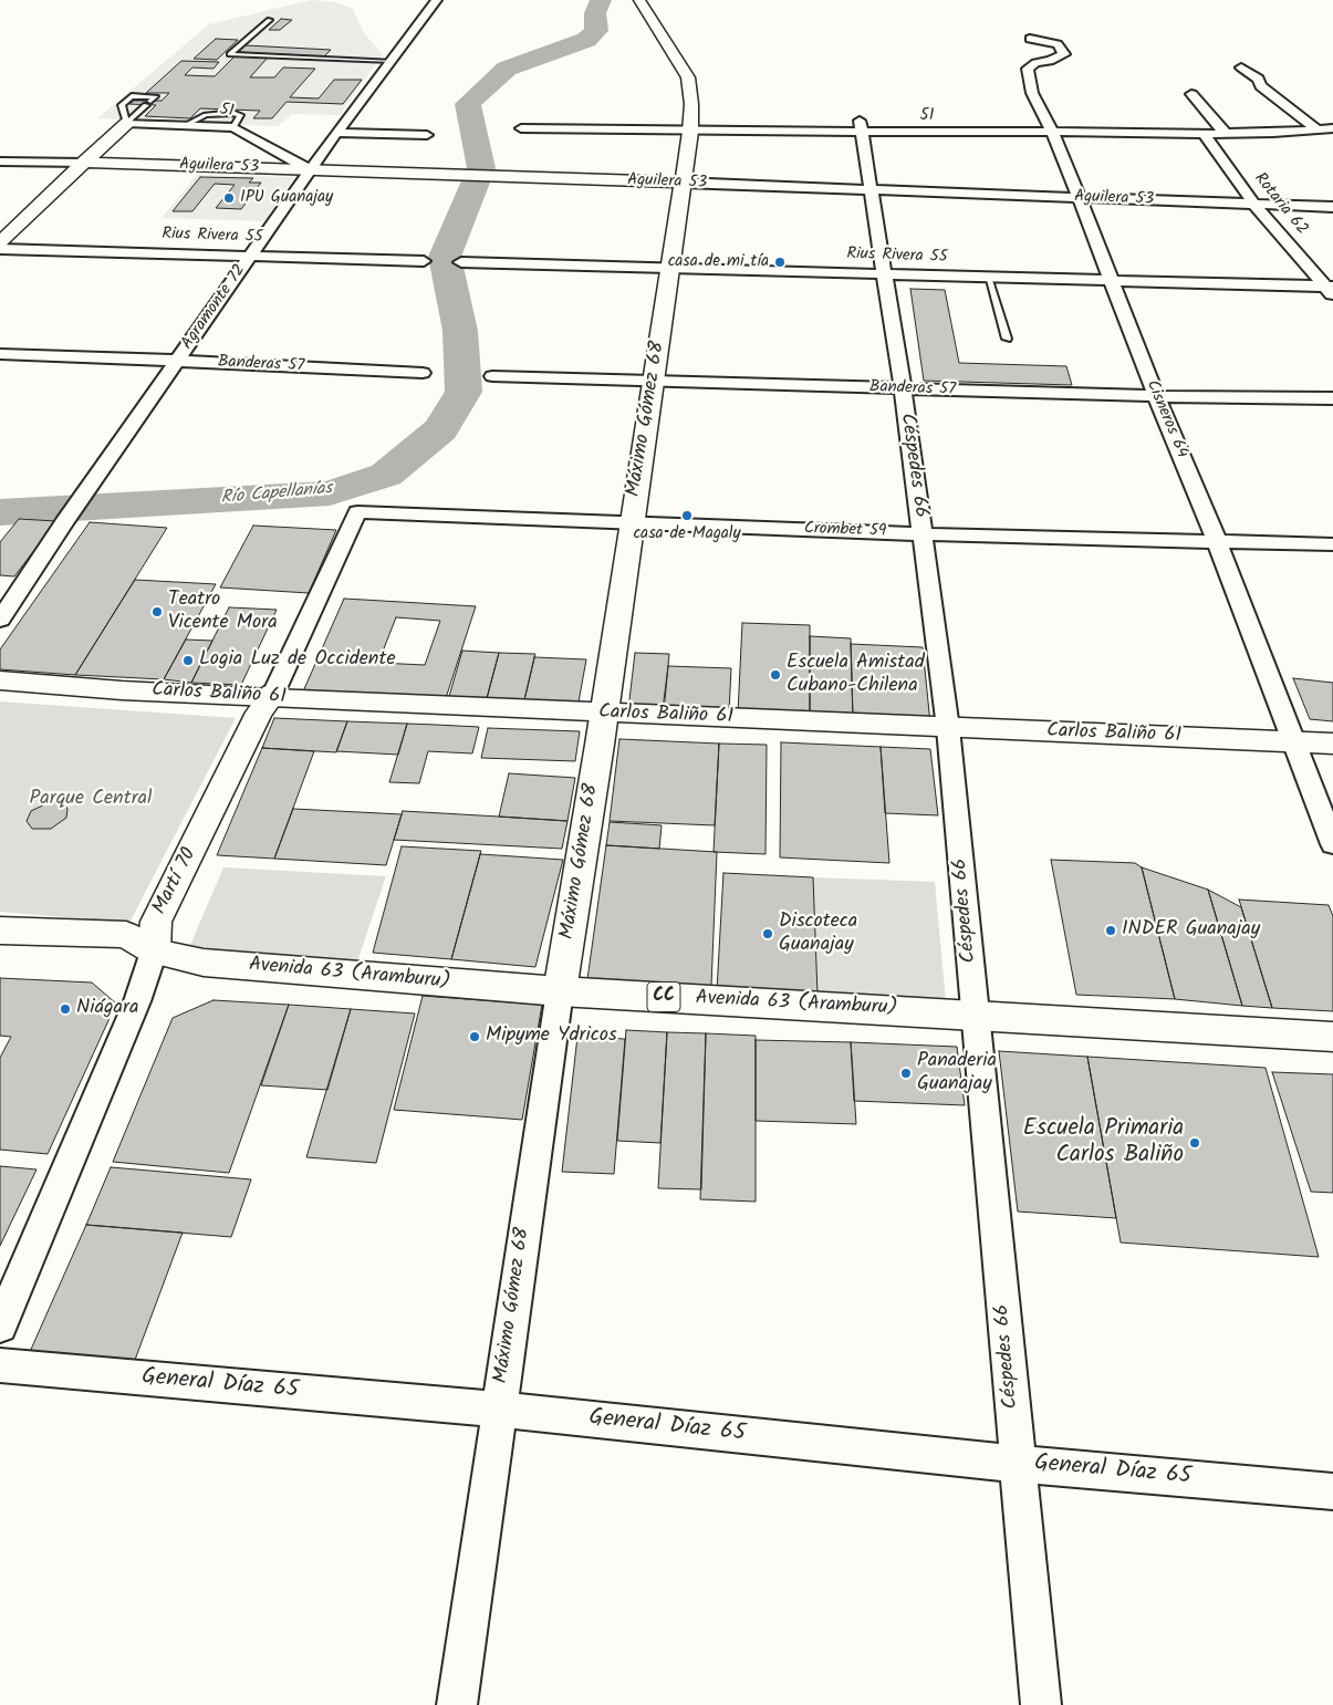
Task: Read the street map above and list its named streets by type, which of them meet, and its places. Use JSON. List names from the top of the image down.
{
  "streets": {
    "street": [
      "51",
      "Aguilera 53",
      "Rotaria 62",
      "Rius Rivera 55",
      "Agramonte 72",
      "Banderas 57",
      "Máximo Gómez 68",
      "Cisneros 64",
      "Céspedes 66",
      "Crombet 59",
      "Carlos Baliño 61",
      "Martí 70",
      "Avenida 63 (Aramburu)",
      "CC",
      "General Díaz 65"
    ]
  },
  "crossings": [
    ["51", "Aguilera 53"],
    ["51", "Rotaria 62"],
    ["51", "Agramonte 72"],
    ["51", "Máximo Gómez 68"],
    ["51", "Cisneros 64"],
    ["51", "Céspedes 66"],
    ["Aguilera 53", "Rotaria 62"],
    ["Aguilera 53", "Agramonte 72"],
    ["Aguilera 53", "Máximo Gómez 68"],
    ["Aguilera 53", "Cisneros 64"],
    ["Aguilera 53", "Céspedes 66"],
    ["Rotaria 62", "Rius Rivera 55"],
    ["Rius Rivera 55", "Agramonte 72"],
    ["Rius Rivera 55", "Máximo Gómez 68"],
    ["Rius Rivera 55", "Cisneros 64"],
    ["Rius Rivera 55", "Céspedes 66"],
    ["Agramonte 72", "Banderas 57"],
    ["Banderas 57", "Máximo Gómez 68"],
    ["Banderas 57", "Cisneros 64"],
    ["Banderas 57", "Céspedes 66"],
    ["Máximo Gómez 68", "Crombet 59"],
    ["Máximo Gómez 68", "Carlos Baliño 61"],
    ["Máximo Gómez 68", "Avenida 63 (Aramburu)"],
    ["Máximo Gómez 68", "General Díaz 65"],
    ["Cisneros 64", "Crombet 59"],
    ["Cisneros 64", "Carlos Baliño 61"],
    ["Céspedes 66", "Crombet 59"],
    ["Céspedes 66", "Carlos Baliño 61"],
    ["Céspedes 66", "Avenida 63 (Aramburu)"],
    ["Céspedes 66", "General Díaz 65"],
    ["Crombet 59", "Martí 70"],
    ["Carlos Baliño 61", "Martí 70"],
    ["Martí 70", "Avenida 63 (Aramburu)"]
  ],
  "water": ["Río Capellanías"],
  "parks": ["Parque Central"],
  "places": [
    "IPU Guanajay",
    "casa de mi tía",
    "casa de Magaly",
    "Teatro Vicente Mora",
    "Logia Luz de Occidente",
    "Escuela Amistad Cubano-Chilena",
    "INDER Guanajay",
    "Discoteca Guanajay",
    "Niágara",
    "Mipyme Ydricos",
    "Panaderia Guanajay",
    "Escuela Primaria Carlos Baliño"
  ]
}
